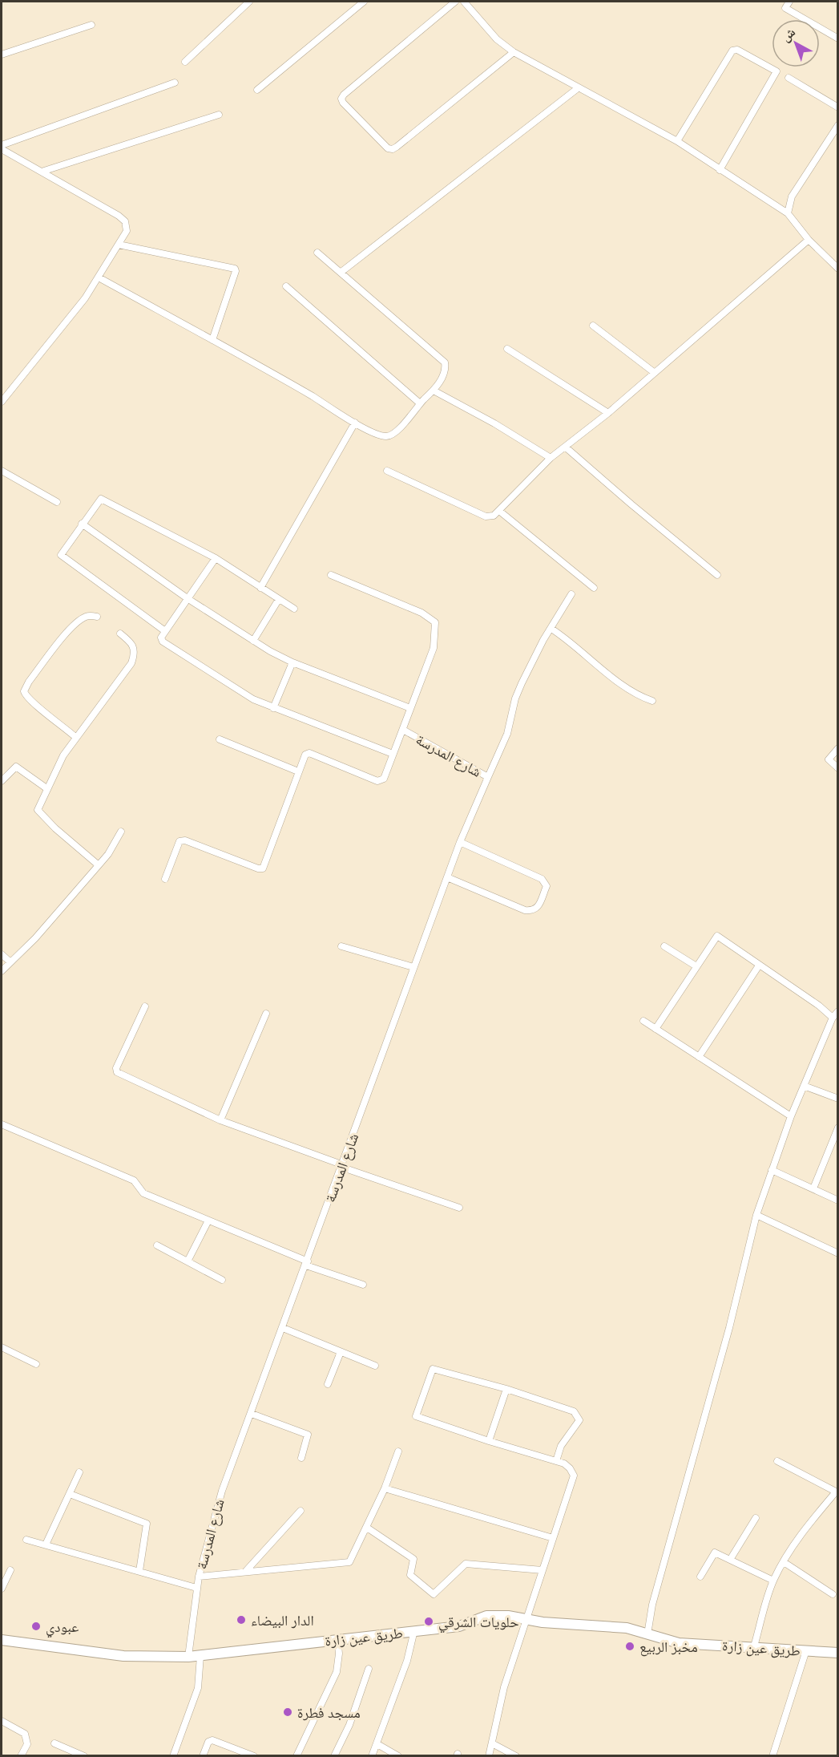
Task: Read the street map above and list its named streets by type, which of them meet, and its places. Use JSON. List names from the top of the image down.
{
  "streets": {
    "main road": ["طريق عين زارة"],
    "street": ["شارع المدرسة"]
  },
  "crossings": [
    ["شارع المدرسة", "طريق عين زارة"]
  ],
  "places": [
    "الدار البيضاء",
    "حلويات الشرقي",
    "عبودي",
    "مخبز الربيع",
    "مسجد فطرة"
  ],
  "north": "top left"
}
